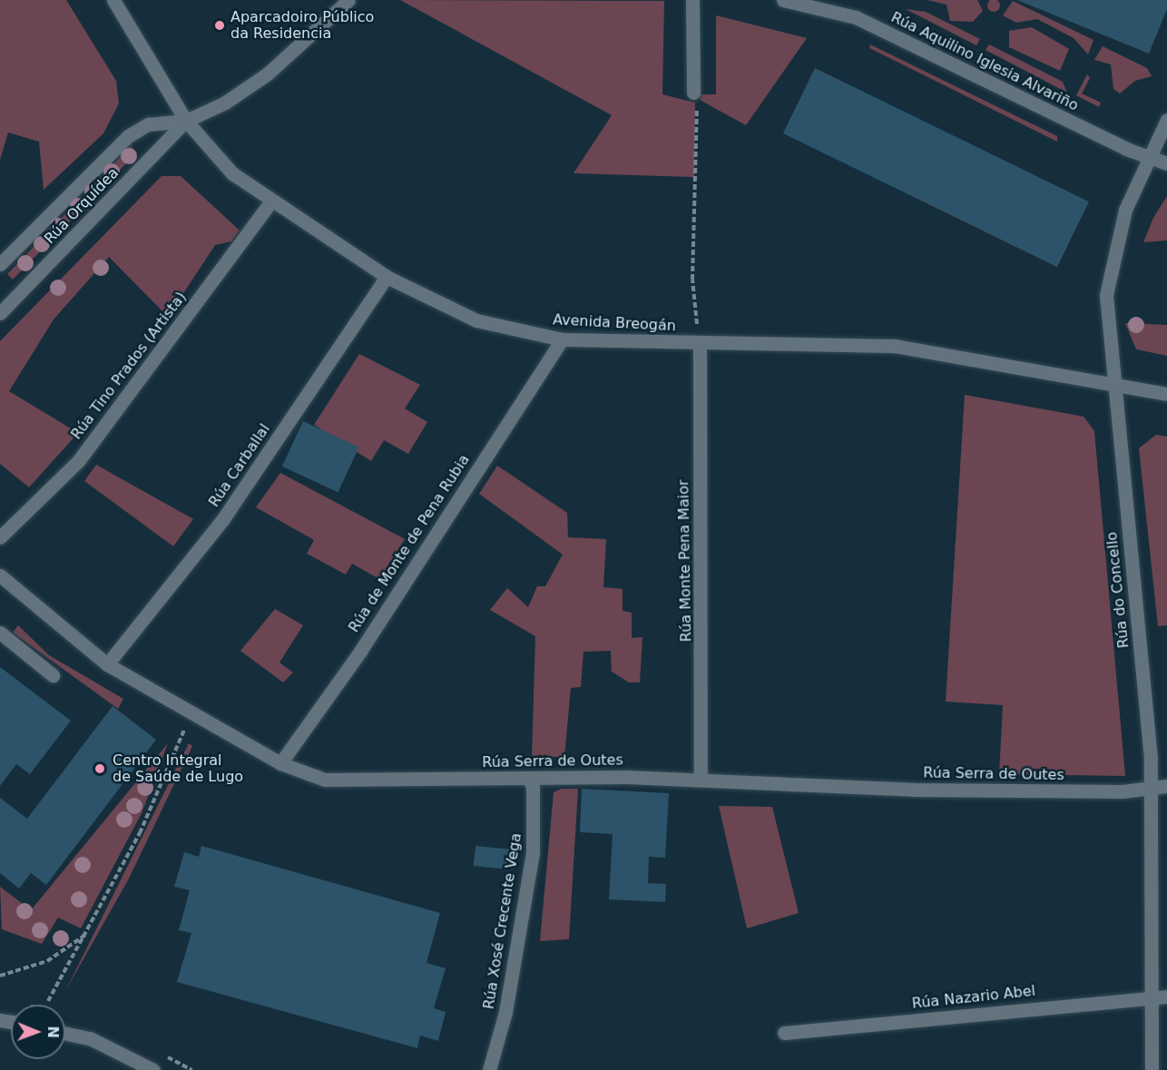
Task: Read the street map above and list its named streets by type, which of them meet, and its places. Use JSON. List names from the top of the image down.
{
  "streets": {
    "street": [
      "Rúa Aquilino Iglesia Alvariño",
      "Rúa Orquídea",
      "Avenida Breogán",
      "Rúa Tino Prados (Artista)",
      "Rúa Carballal",
      "Rúa de Monte de Pena Rubia",
      "Rúa Monte Pena Maior",
      "Rúa do Concello",
      "Rúa Serra de Outes",
      "Rúa Xosé Crecente Vega",
      "Rúa Nazario Abel"
    ]
  },
  "crossings": [
    ["Rúa Aquilino Iglesia Alvariño", "Rúa do Concello"],
    ["Rúa Orquídea", "Avenida Breogán"],
    ["Avenida Breogán", "Rúa Tino Prados (Artista)"],
    ["Avenida Breogán", "Rúa Carballal"],
    ["Avenida Breogán", "Rúa de Monte de Pena Rubia"],
    ["Avenida Breogán", "Rúa Monte Pena Maior"],
    ["Avenida Breogán", "Rúa do Concello"],
    ["Rúa Carballal", "Rúa Serra de Outes"],
    ["Rúa de Monte de Pena Rubia", "Rúa Serra de Outes"],
    ["Rúa Monte Pena Maior", "Rúa Serra de Outes"],
    ["Rúa do Concello", "Rúa Serra de Outes"],
    ["Rúa do Concello", "Rúa Nazario Abel"],
    ["Rúa Serra de Outes", "Rúa Xosé Crecente Vega"]
  ],
  "places": ["Aparcadoiro Público da Residencia", "Centro Integral de Saúde de Lugo"],
  "north": "right"
}
